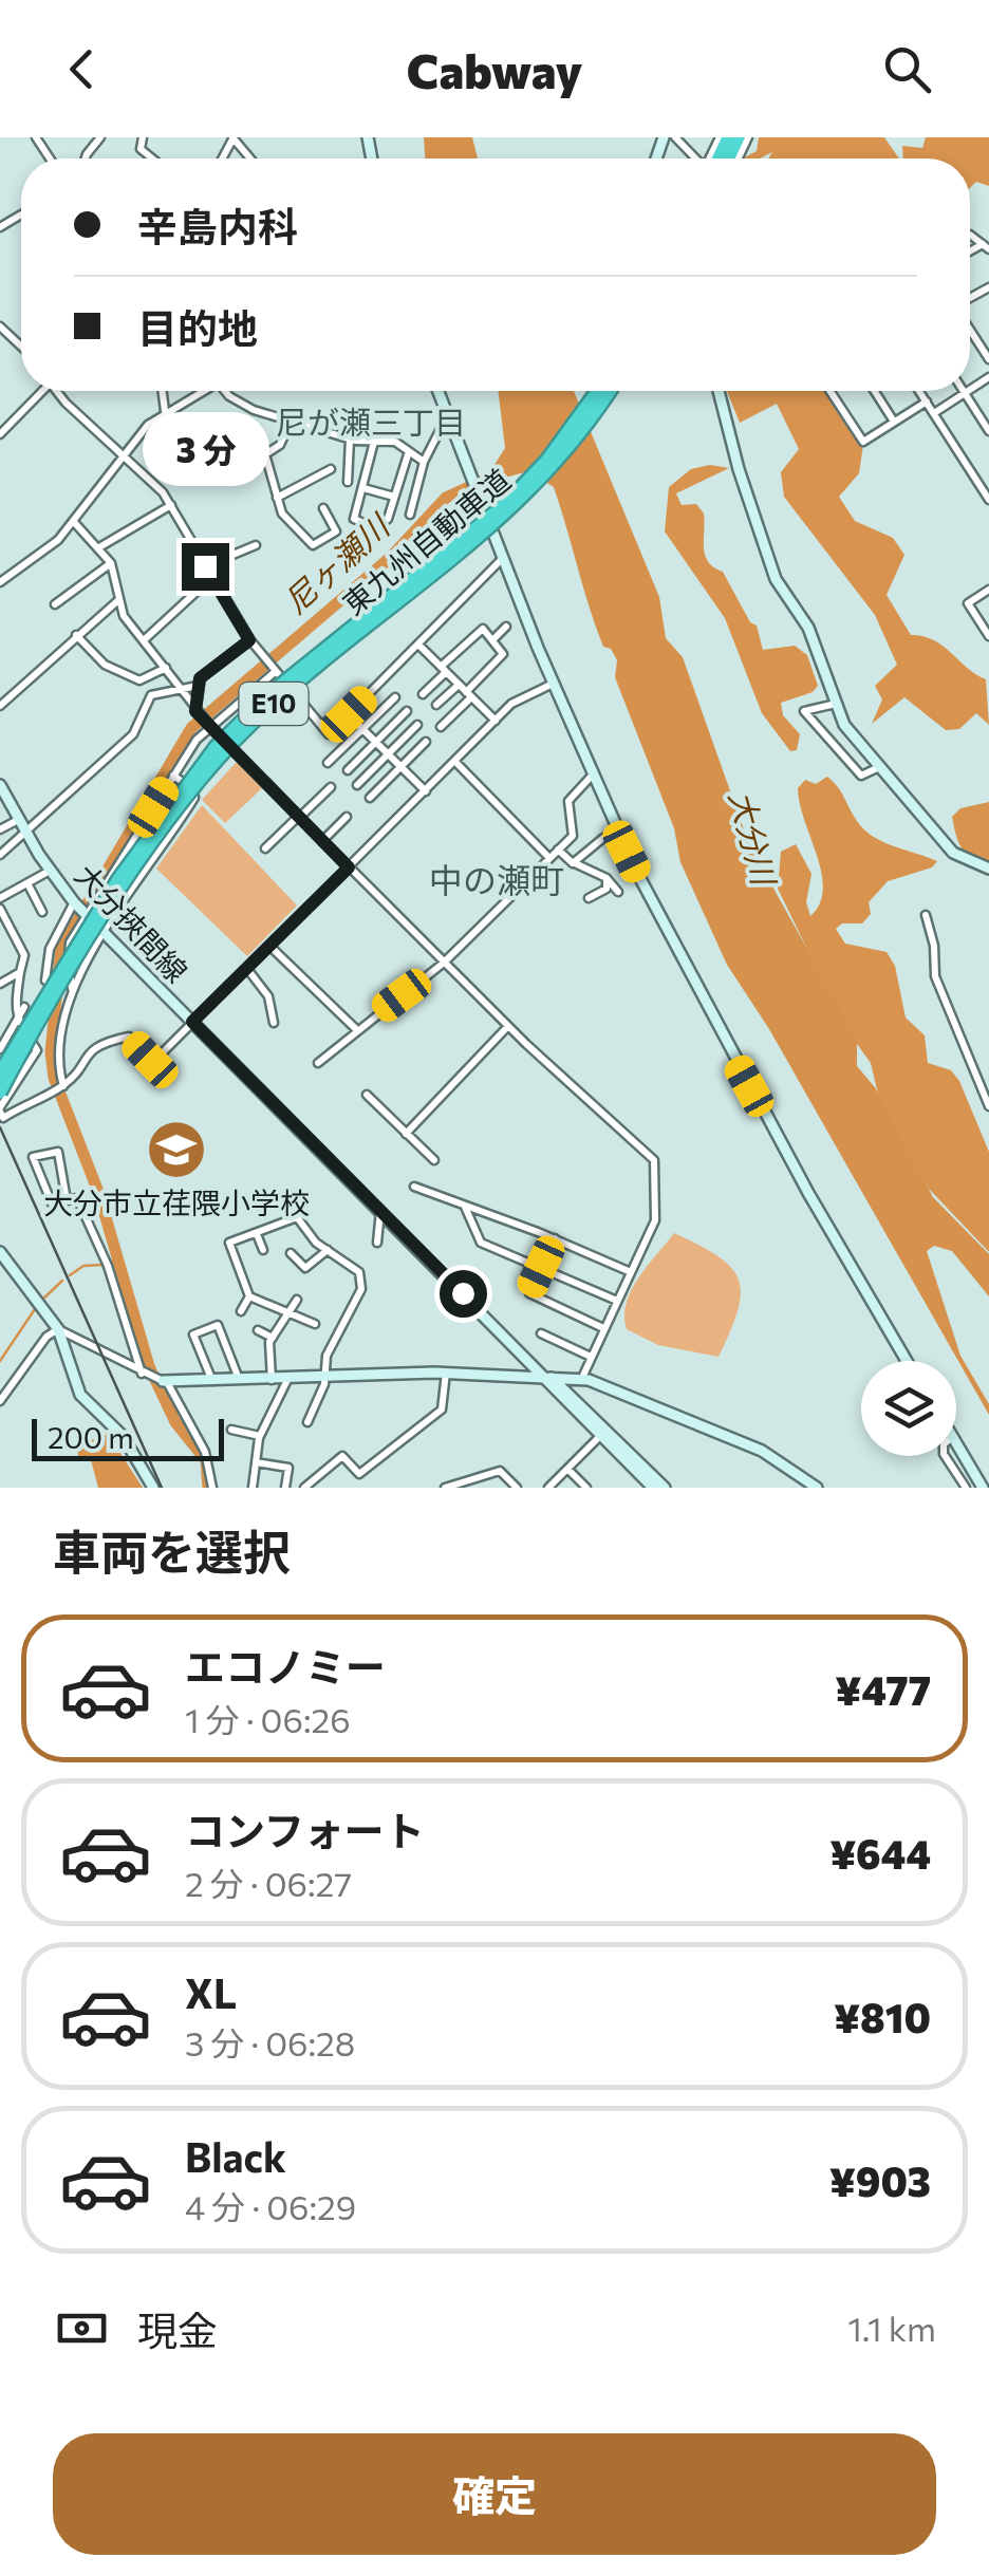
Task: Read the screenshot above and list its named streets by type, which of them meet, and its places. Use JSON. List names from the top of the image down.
{
  "streets": {
    "highway": ["東九州自動車道", "E10"],
    "street": ["大分挾間線"]
  },
  "districts": ["尼が瀬三丁目", "中の瀬町"],
  "water": ["尼ヶ瀬川", "大分川"],
  "places": {
    "school or university": ["大分市立荏隈小学校"]
  },
  "scale_bar": "200 m",
  "page": {
    "header": "Cabway",
    "banner": ["辛島内科", "目的地"],
    "bubble": "3 分",
    "scale": "200 m",
    "heading": "車両を選択",
    "list": [
      {
        "name": "エコノミー",
        "note": "1 分 · 06:26",
        "value": "¥477"
      },
      {
        "name": "コンフォート",
        "note": "2 分 · 06:27",
        "value": "¥644"
      },
      {
        "name": "XL",
        "note": "3 分 · 06:28",
        "value": "¥810"
      },
      {
        "name": "Black",
        "note": "4 分 · 06:29",
        "value": "¥903"
      }
    ],
    "pay": ["現金", "1.1 km"],
    "buttons": "確定"
  }
}
